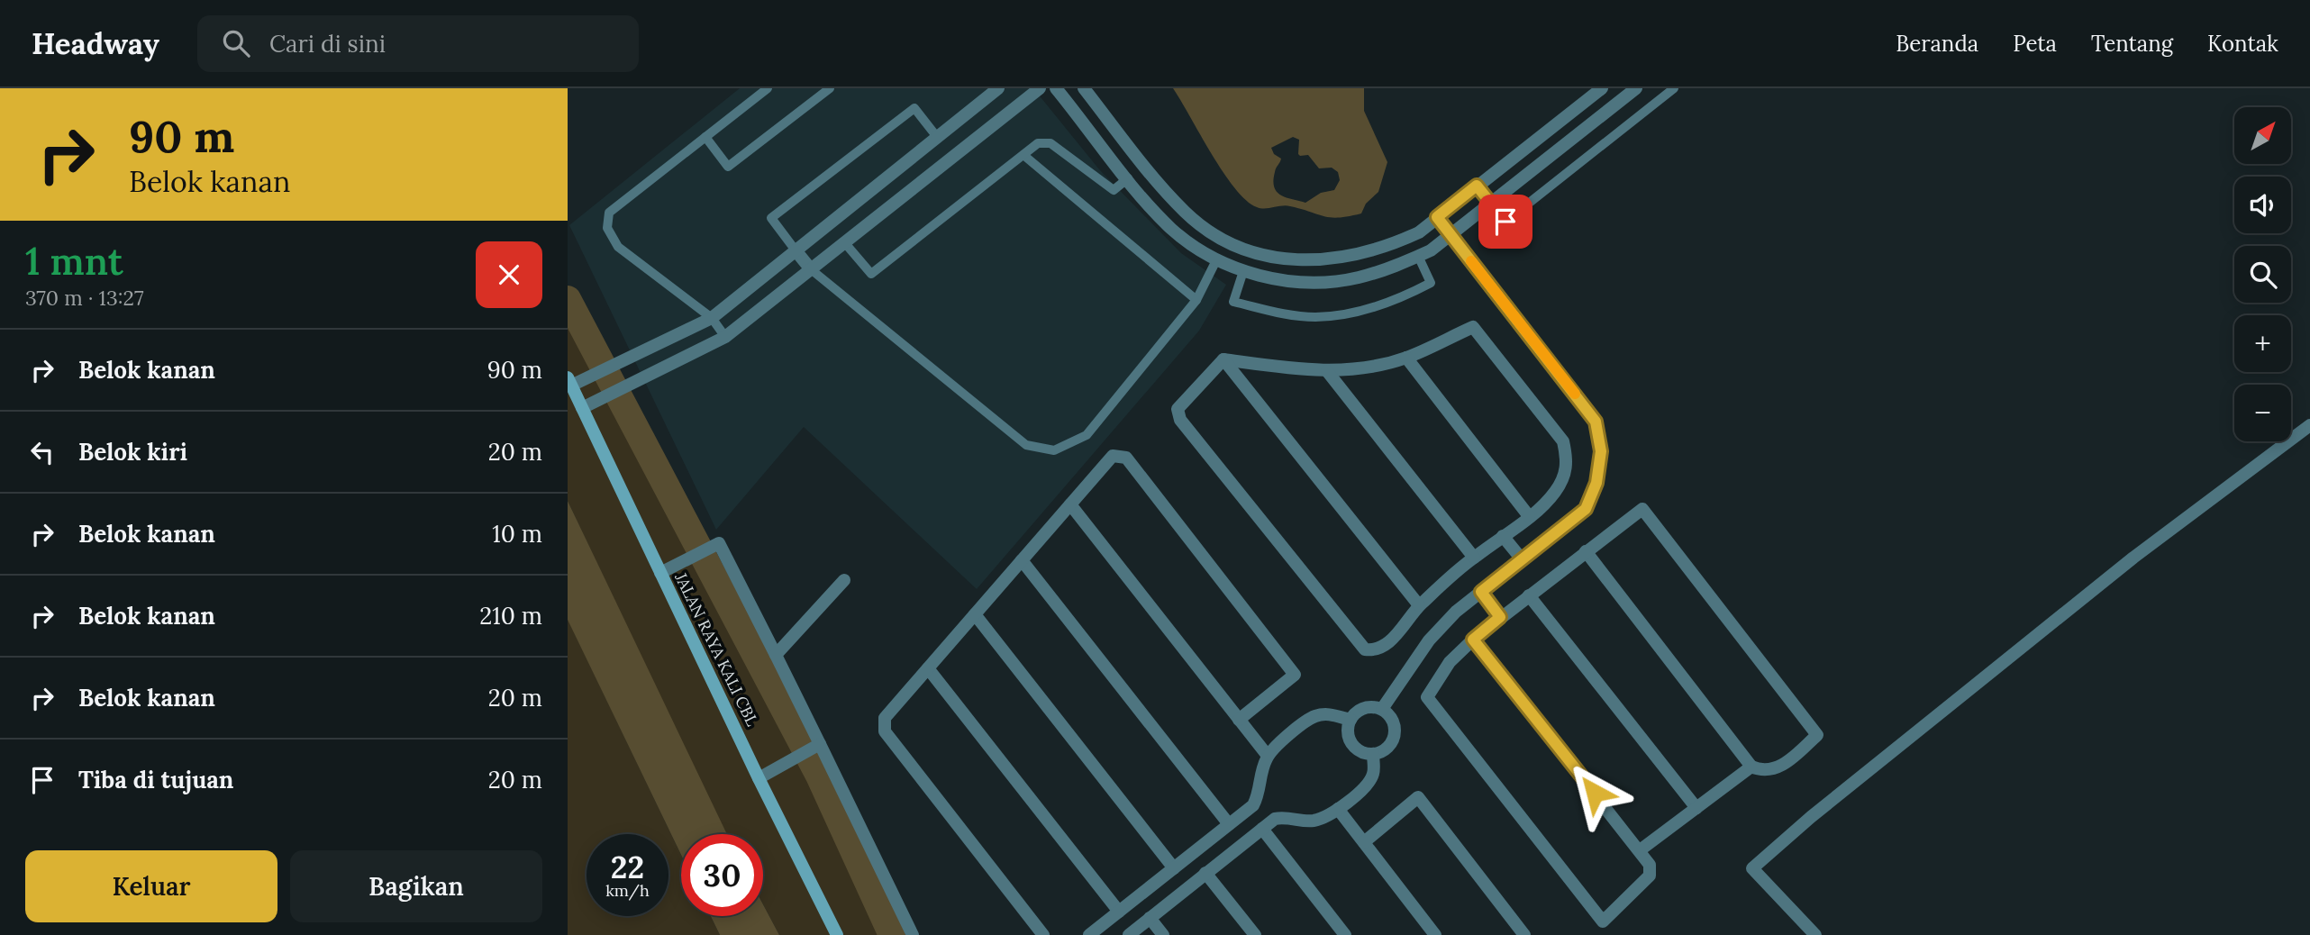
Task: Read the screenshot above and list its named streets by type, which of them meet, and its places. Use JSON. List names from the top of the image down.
{
  "streets": {
    "main road": ["JALAN RAYA KALI CBL"]
  },
  "north": "top right",
  "page": {
    "header": "Headway",
    "search": "Cari di sini",
    "nav": [
      "Beranda",
      "Peta",
      "Tentang",
      "Kontak"
    ],
    "turn": ["90 m", "Belok kanan"],
    "map_buttons": ["+", "−"],
    "heading": ["1 mnt", "370 m · 13:27"],
    "list": [
      {
        "name": "Belok kanan",
        "value": "90 m"
      },
      {
        "name": "Belok kiri",
        "value": "20 m"
      },
      {
        "name": "Belok kanan",
        "value": "10 m"
      },
      {
        "name": "Belok kanan",
        "value": "210 m"
      },
      {
        "name": "Belok kanan",
        "value": "20 m"
      },
      {
        "name": "Tiba di tujuan",
        "value": "20 m"
      }
    ],
    "speed": "22 km/h",
    "limit": "30",
    "buttons": ["Keluar", "Bagikan"]
  }
}
